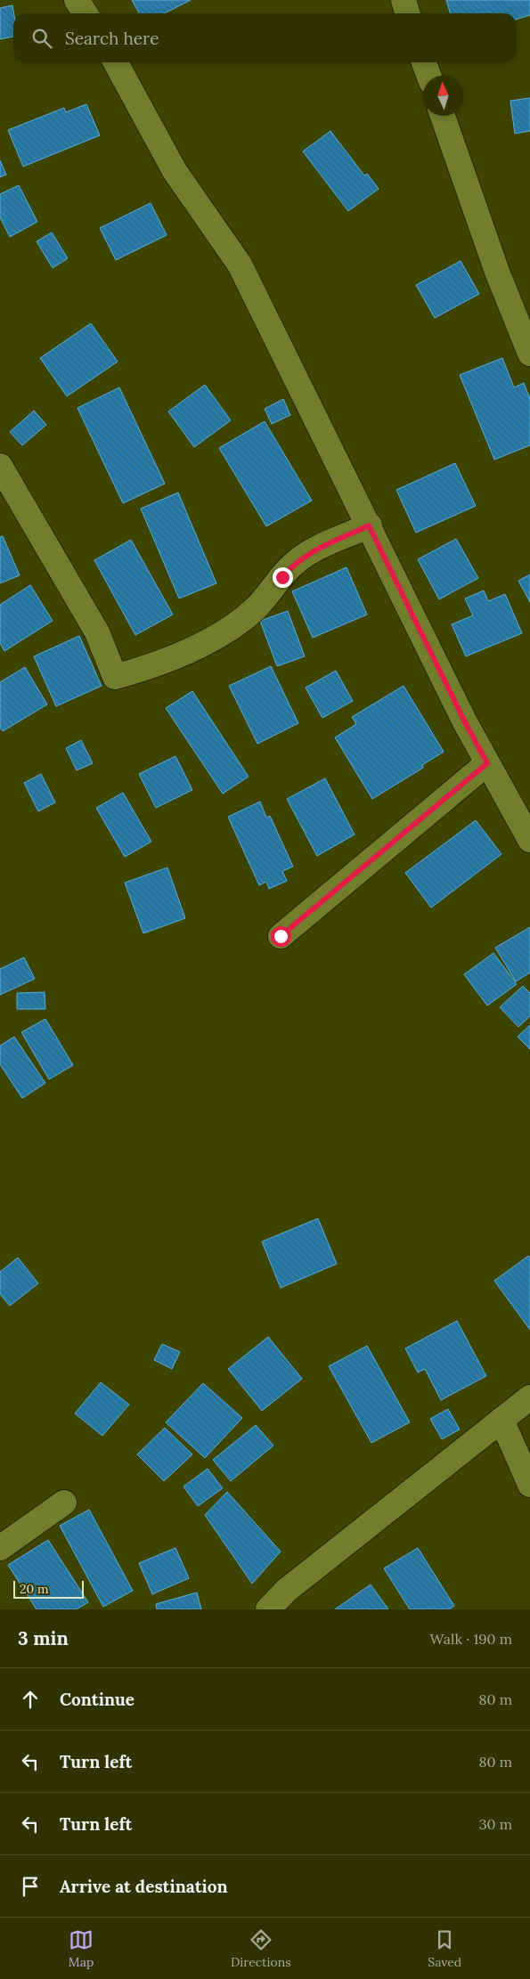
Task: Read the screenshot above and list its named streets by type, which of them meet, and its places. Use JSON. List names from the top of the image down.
{
  "scale_bar": "20 m",
  "north": "top",
  "page": {
    "search": "Search here",
    "scale": "20 m",
    "heading": ["3 min", "Walk · 190 m"],
    "list": [
      ["Continue", "80 m"],
      ["Turn left", "80 m"],
      ["Turn left", "30 m"],
      "Arrive at destination"
    ],
    "nav": ["Map", "Directions", "Saved"]
  }
}
